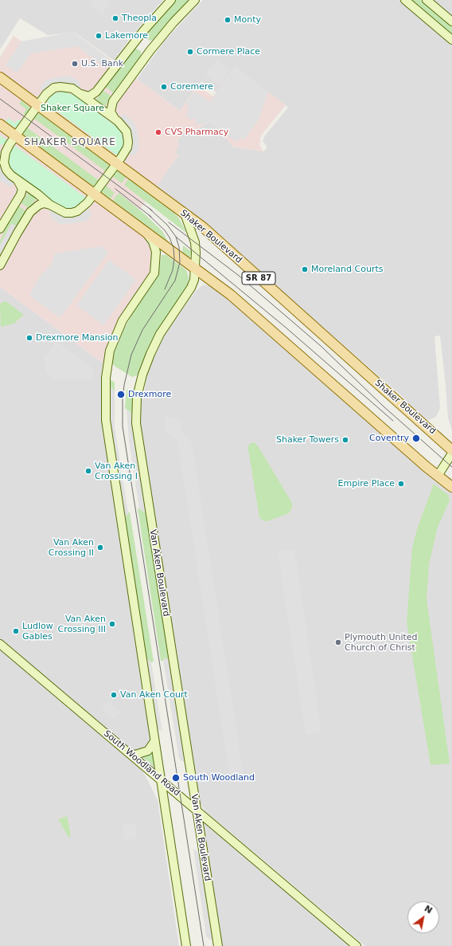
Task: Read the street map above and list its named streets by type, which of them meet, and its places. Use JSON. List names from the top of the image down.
{
  "streets": {
    "main road": [
      "Shaker Boulevard",
      "SR 87",
      "Van Aken Boulevard",
      "South Woodland Road"
    ]
  },
  "crossings": [
    ["Shaker Boulevard", "Van Aken Boulevard"],
    ["Van Aken Boulevard", "South Woodland Road"]
  ],
  "districts": ["SHAKER SQUARE"],
  "parks": ["Shaker Square"],
  "places": [
    "Theopla",
    "Monty",
    "Lakemore",
    "Cormere Place",
    "U.S. Bank",
    "Coremere",
    "CVS Pharmacy",
    "Moreland Courts",
    "Drexmore Mansion",
    "Drexmore",
    "Coventry",
    "Shaker Towers",
    "Van Aken Crossing I",
    "Empire Place",
    "Van Aken Crossing II",
    "Van Aken Crossing III",
    "Ludlow Gables",
    "Plymouth United Church of Christ",
    "Van Aken Court",
    "South Woodland"
  ],
  "north": "top right"
}
